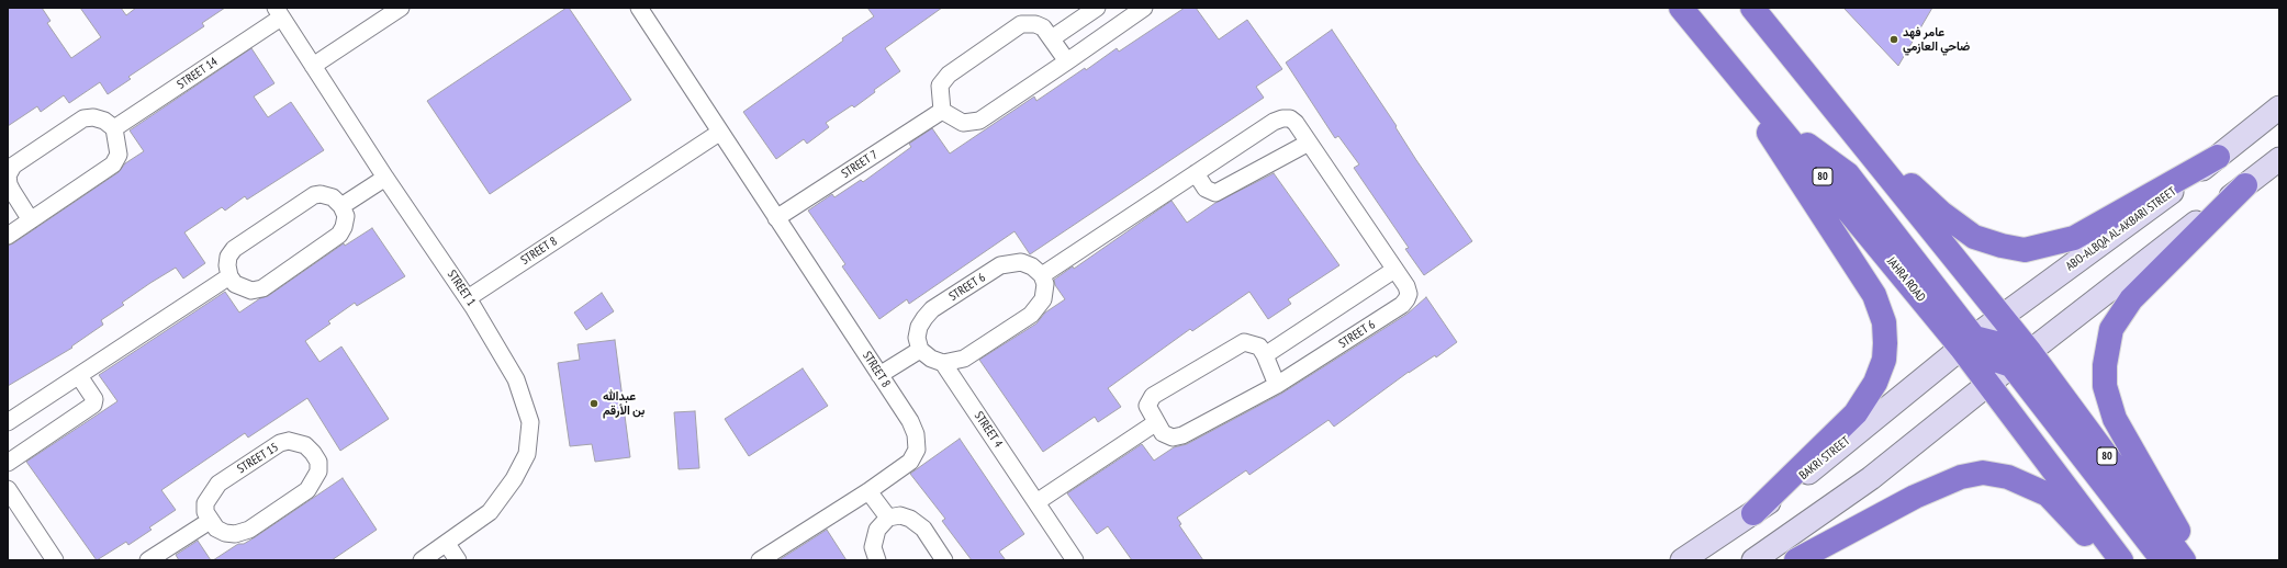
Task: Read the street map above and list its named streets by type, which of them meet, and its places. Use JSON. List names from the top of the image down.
{
  "streets": {
    "highway": ["80"],
    "main road": ["ABO-ALBQA AL-AKBARI STREET", "BAKRI STREET"],
    "street": [
      "STREET 14",
      "STREET 7",
      "STREET 8",
      "STREET 6",
      "STREET 1",
      "STREET 4",
      "STREET 15"
    ]
  },
  "crossings": [
    ["STREET 14", "STREET 1"],
    ["STREET 7", "STREET 8"],
    ["80", "ABO-ALBQA AL-AKBARI STREET"],
    ["ABO-ALBQA AL-AKBARI STREET", "BAKRI STREET"],
    ["STREET 8", "STREET 1"],
    ["STREET 6", "STREET 4"]
  ],
  "places": ["عامر فهد ضاحي العازمي", "عبدالله بن الأرقم"]
}
